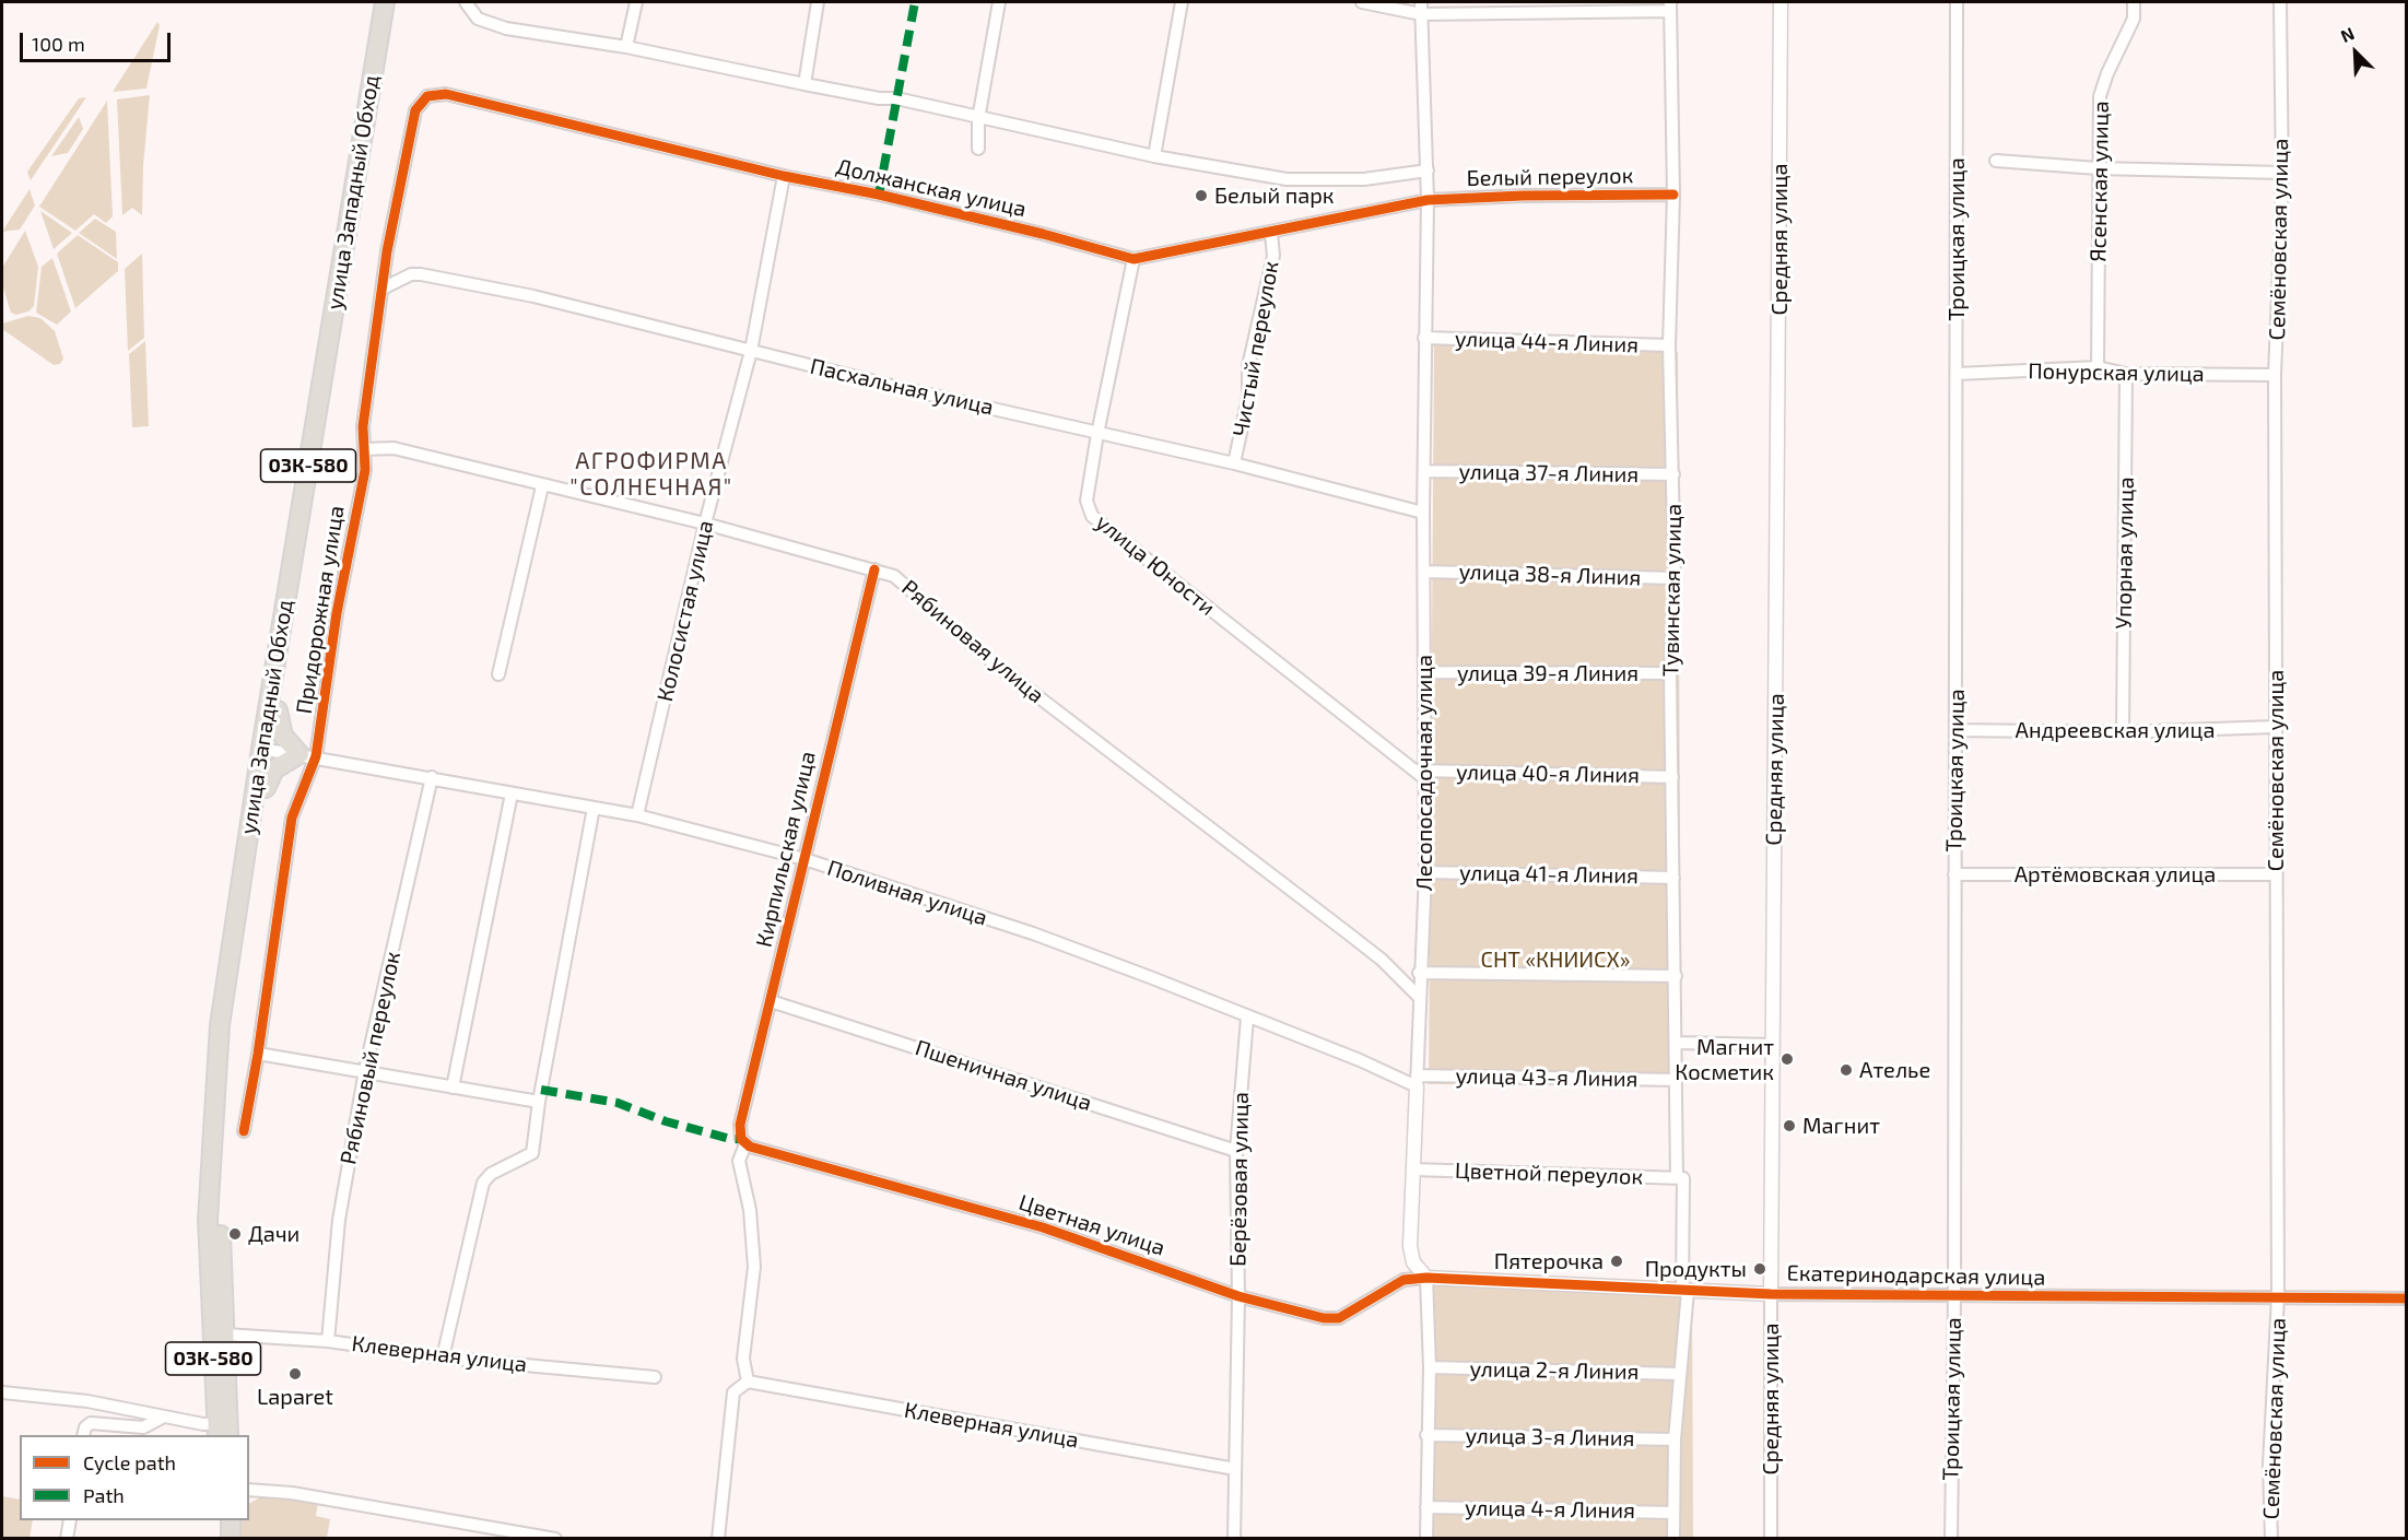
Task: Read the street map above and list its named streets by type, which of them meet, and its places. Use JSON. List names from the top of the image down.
{
  "streets": {
    "highway": ["улица Западный Обход", "03К-580"],
    "street": [
      "Белый переулок",
      "Ясенская улица",
      "Должанская улица",
      "Средняя улица",
      "Троицкая улица",
      "Семёновская улица",
      "улица 44-я Линия",
      "Чистый переулок",
      "Понурская улица",
      "Пасхальная улица",
      "улица 37-я Линия",
      "Упорная улица",
      "улица Юности",
      "улица 38-я Линия",
      "Тувинская улица",
      "Придорожная улица",
      "Колосистая улица",
      "Рябиновая улица",
      "улица 39-я Линия",
      "Андреевская улица",
      "Лесопосадочная улица",
      "улица 40-я Линия",
      "Кирпильская улица",
      "улица 41-я Линия",
      "Артёмовская улица",
      "Поливная улица",
      "Рябиновый переулок",
      "Пшеничная улица",
      "улица 43-я Линия",
      "Цветной переулок",
      "Берёзовая улица",
      "Цветная улица",
      "Екатеринодарская улица",
      "Клеверная улица",
      "улица 2-я Линия",
      "улица 3-я Линия",
      "улица 4-я Линия"
    ]
  },
  "crossings": [
    ["Белый переулок", "Должанская улица"],
    ["Белый переулок", "Тувинская улица"],
    ["Белый переулок", "Лесопосадочная улица"],
    ["Ясенская улица", "Понурская улица"],
    ["Должанская улица", "Чистый переулок"],
    ["Должанская улица", "улица Юности"],
    ["Должанская улица", "Придорожная улица"],
    ["Должанская улица", "Колосистая улица"],
    ["Должанская улица", "Лесопосадочная улица"],
    ["улица Западный Обход", "Поливная улица"],
    ["улица Западный Обход", "Клеверная улица"],
    ["Средняя улица", "Екатеринодарская улица"],
    ["Троицкая улица", "Понурская улица"],
    ["Троицкая улица", "Андреевская улица"],
    ["Троицкая улица", "Артёмовская улица"],
    ["Троицкая улица", "Екатеринодарская улица"],
    ["Семёновская улица", "Понурская улица"],
    ["Семёновская улица", "Андреевская улица"],
    ["Семёновская улица", "Артёмовская улица"],
    ["Семёновская улица", "Екатеринодарская улица"],
    ["улица 44-я Линия", "Тувинская улица"],
    ["улица 44-я Линия", "Лесопосадочная улица"],
    ["Чистый переулок", "Пасхальная улица"],
    ["Понурская улица", "Упорная улица"],
    ["Пасхальная улица", "улица Юности"],
    ["Пасхальная улица", "Придорожная улица"],
    ["Пасхальная улица", "Колосистая улица"],
    ["Пасхальная улица", "Лесопосадочная улица"],
    ["улица 37-я Линия", "Тувинская улица"],
    ["улица 37-я Линия", "Лесопосадочная улица"],
    ["Упорная улица", "Андреевская улица"],
    ["улица Юности", "Лесопосадочная улица"],
    ["улица Юности", "улица 40-я Линия"],
    ["улица 38-я Линия", "Тувинская улица"],
    ["улица 38-я Линия", "Лесопосадочная улица"],
    ["Тувинская улица", "улица 39-я Линия"],
    ["Тувинская улица", "улица 40-я Линия"],
    ["Тувинская улица", "улица 41-я Линия"],
    ["Тувинская улица", "улица 43-я Линия"],
    ["Тувинская улица", "Цветной переулок"],
    ["Тувинская улица", "Екатеринодарская улица"],
    ["Тувинская улица", "улица 2-я Линия"],
    ["Тувинская улица", "улица 3-я Линия"],
    ["Тувинская улица", "улица 4-я Линия"],
    ["Придорожная улица", "Рябиновая улица"],
    ["Придорожная улица", "Поливная улица"],
    ["Колосистая улица", "Рябиновая улица"],
    ["Колосистая улица", "Поливная улица"],
    ["Рябиновая улица", "Лесопосадочная улица"],
    ["Рябиновая улица", "Кирпильская улица"],
    ["улица 39-я Линия", "Лесопосадочная улица"],
    ["Лесопосадочная улица", "улица 40-я Линия"],
    ["Лесопосадочная улица", "улица 41-я Линия"],
    ["Лесопосадочная улица", "Поливная улица"],
    ["Лесопосадочная улица", "улица 43-я Линия"],
    ["Лесопосадочная улица", "Цветной переулок"],
    ["Лесопосадочная улица", "Цветная улица"],
    ["Лесопосадочная улица", "Екатеринодарская улица"],
    ["Лесопосадочная улица", "улица 2-я Линия"],
    ["Лесопосадочная улица", "улица 3-я Линия"],
    ["Лесопосадочная улица", "улица 4-я Линия"],
    ["Кирпильская улица", "Поливная улица"],
    ["Кирпильская улица", "Пшеничная улица"],
    ["Кирпильская улица", "Цветная улица"],
    ["Кирпильская улица", "Клеверная улица"],
    ["Поливная улица", "Рябиновый переулок"],
    ["Поливная улица", "улица 43-я Линия"],
    ["Поливная улица", "Берёзовая улица"],
    ["Рябиновый переулок", "Клеверная улица"],
    ["Пшеничная улица", "Берёзовая улица"],
    ["Берёзовая улица", "Цветная улица"],
    ["Берёзовая улица", "Клеверная улица"],
    ["Цветная улица", "Екатеринодарская улица"]
  ],
  "districts": ["АГРОФИРМА \"СОЛНЕЧНАЯ\""],
  "parks": ["СНТ «КНИИСХ»"],
  "places": [
    "Белый парк",
    "Магнит Косметик",
    "Ателье",
    "Магнит",
    "Дачи",
    "Пятерочка",
    "Продукты",
    "Laparet"
  ],
  "legend": ["Cycle path", "Path"],
  "scale_bar": "100 m",
  "north": "top left"
}
